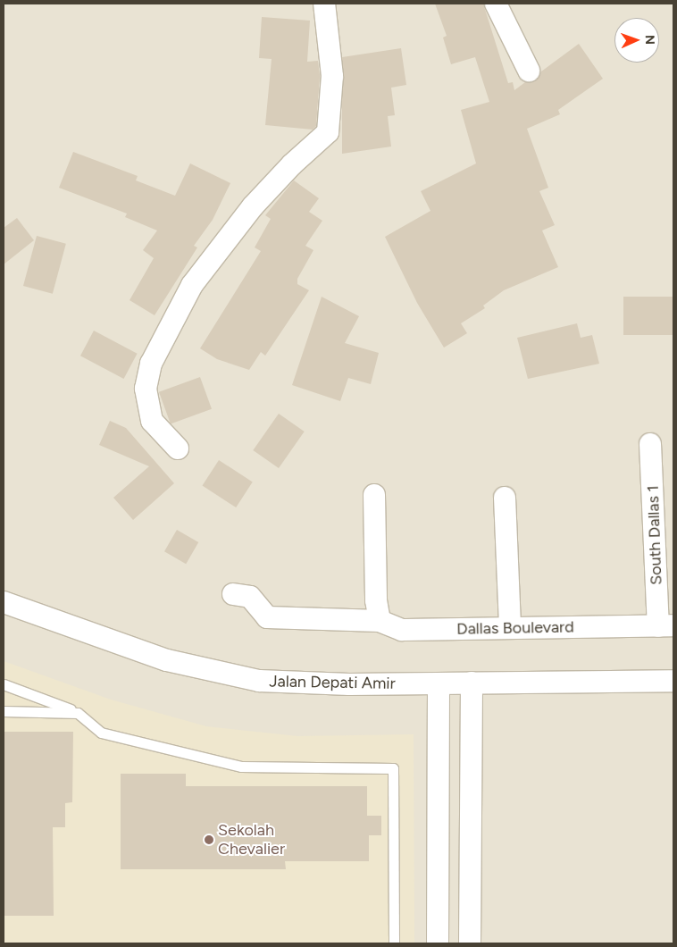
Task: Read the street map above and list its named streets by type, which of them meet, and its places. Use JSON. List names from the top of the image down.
{
  "streets": {
    "street": ["South Dallas 1", "Dallas Boulevard", "Jalan Depati Amir"]
  },
  "crossings": [
    ["South Dallas 1", "Dallas Boulevard"]
  ],
  "places": ["Sekolah Chevalier"],
  "north": "right"
}
